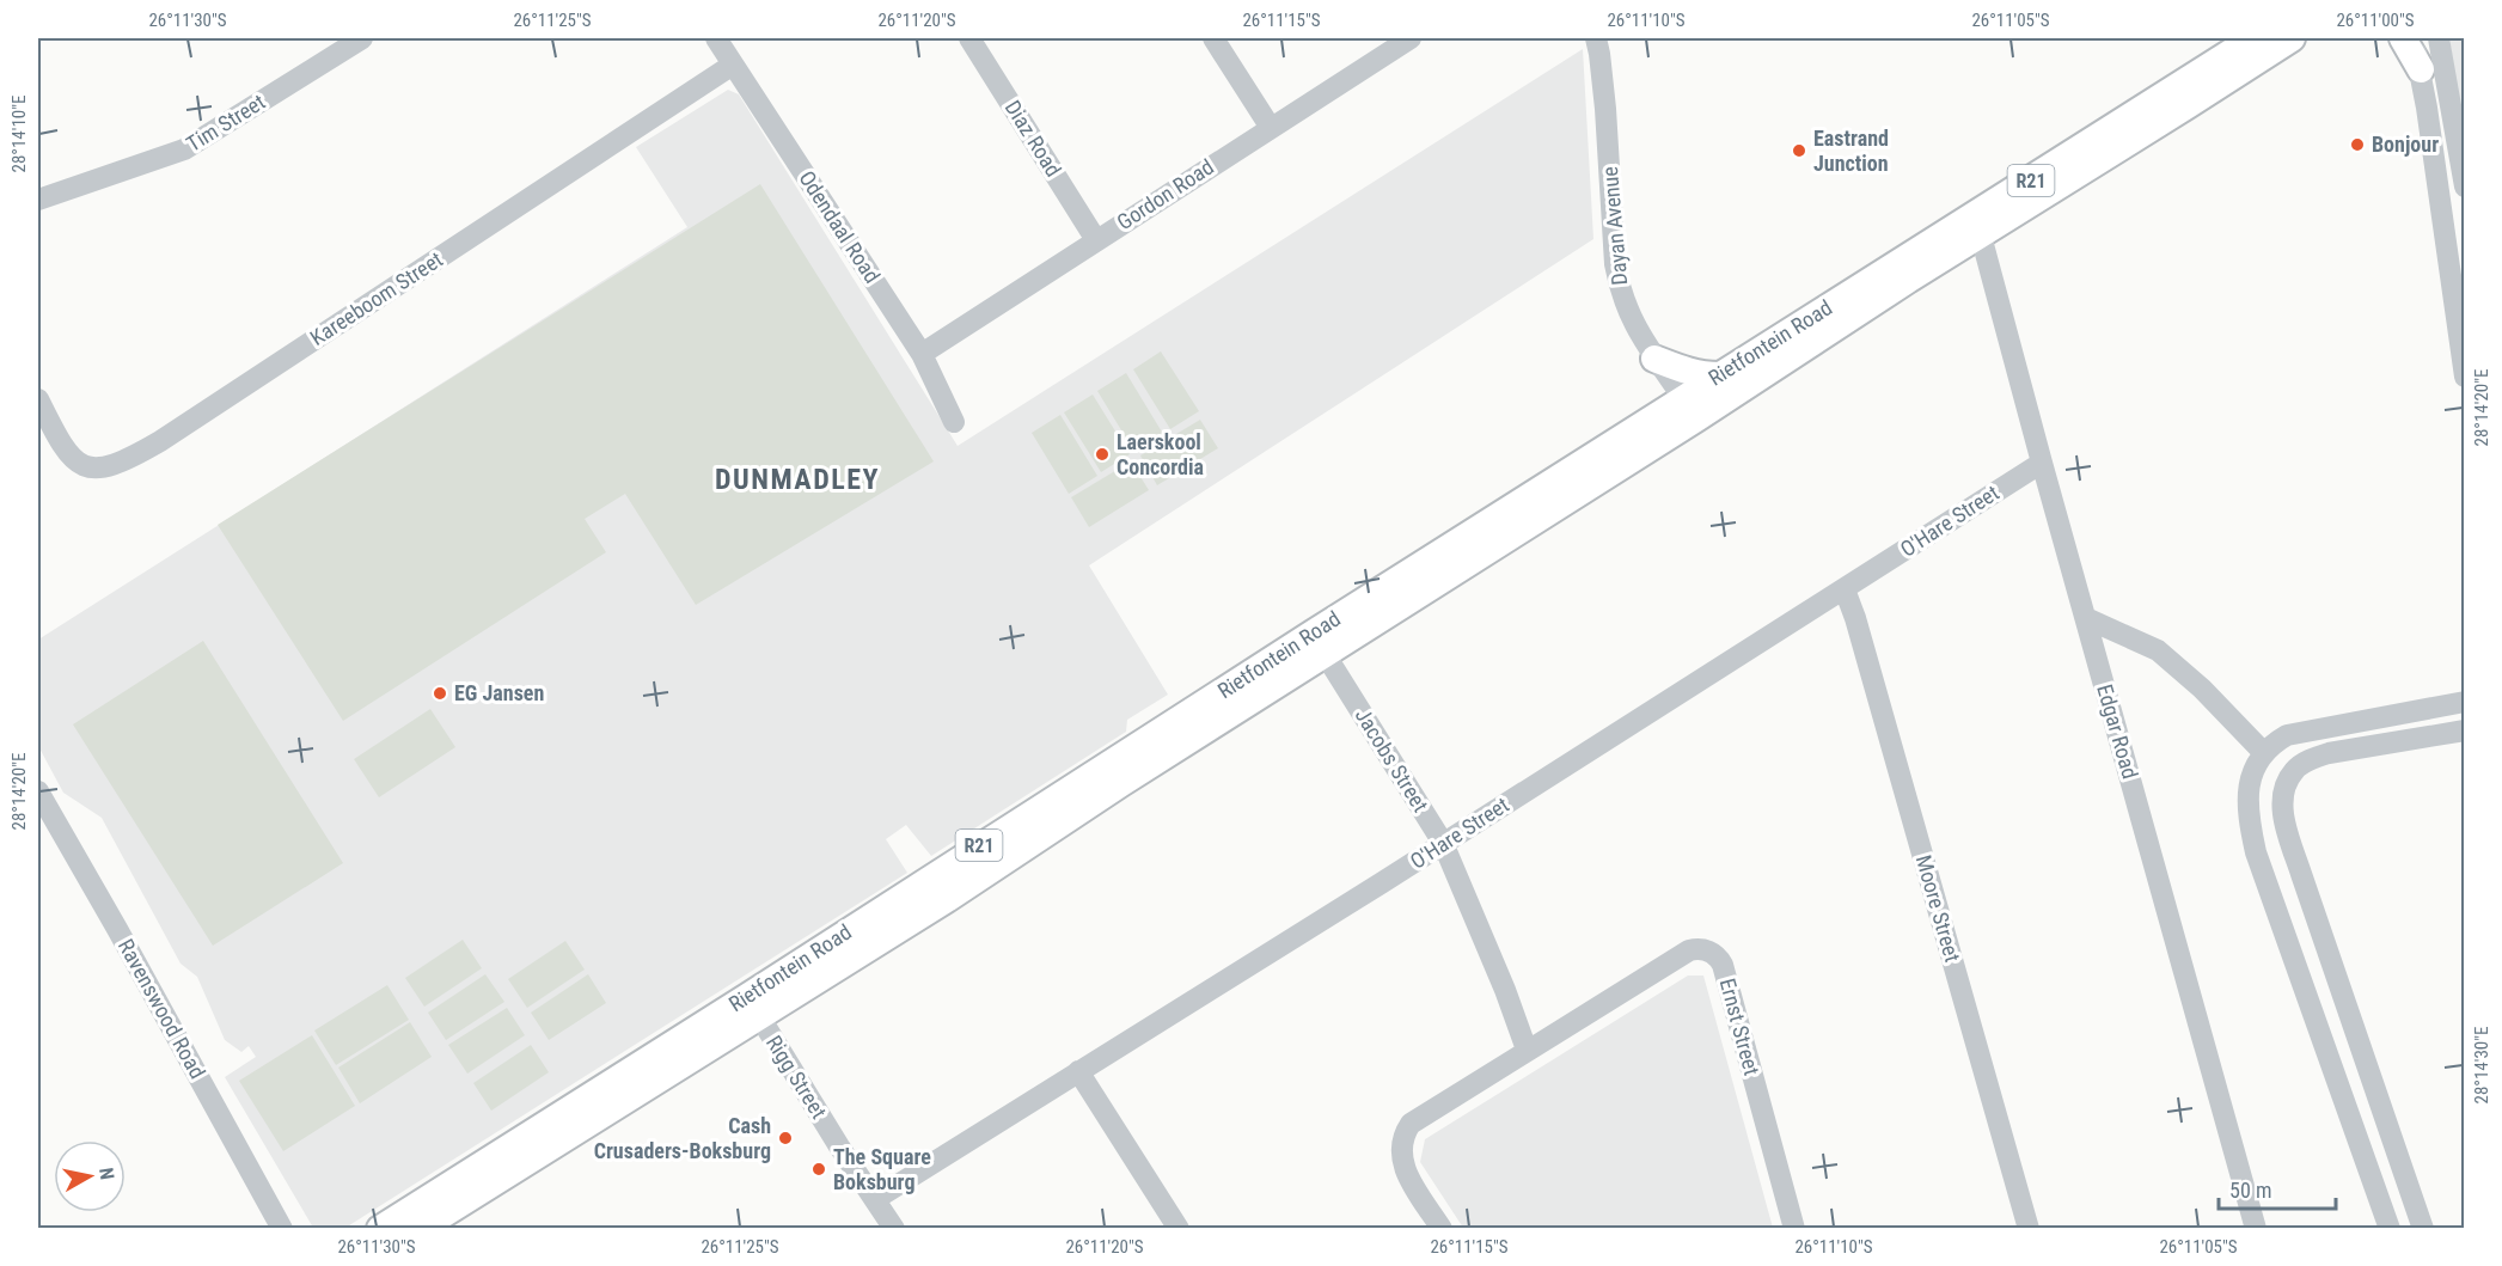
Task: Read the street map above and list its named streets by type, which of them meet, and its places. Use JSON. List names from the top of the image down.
{
  "streets": {
    "main road": ["R21", "Rietfontein Road"],
    "street": [
      "Tim Street",
      "Diaz Road",
      "Gordon Road",
      "Dayan Avenue",
      "Odendaal Road",
      "Kareeboom Street",
      "O'Hare Street",
      "Edgar Road",
      "Jacobs Street",
      "Moore Street",
      "Ravenswood Road",
      "Ernst Street",
      "Rigg Street"
    ]
  },
  "crossings": [
    ["Diaz Road", "Gordon Road"],
    ["Gordon Road", "Odendaal Road"],
    ["Dayan Avenue", "Rietfontein Road"],
    ["Odendaal Road", "Kareeboom Street"],
    ["Rietfontein Road", "Edgar Road"],
    ["Rietfontein Road", "Jacobs Street"],
    ["Rietfontein Road", "Rigg Street"],
    ["O'Hare Street", "Edgar Road"],
    ["O'Hare Street", "Jacobs Street"],
    ["O'Hare Street", "Moore Street"],
    ["O'Hare Street", "Rigg Street"],
    ["Jacobs Street", "Ernst Street"]
  ],
  "districts": ["DUNMADLEY"],
  "places": [
    "Bonjour",
    "Eastrand Junction",
    "Laerskool Concordia",
    "EG Jansen",
    "Cash Crusaders-Boksburg",
    "The Square Boksburg"
  ],
  "scale_bar": "50 m",
  "north": "right",
  "coordinates": [
    "26°11'30\"S",
    "26°11'25\"S",
    "26°11'20\"S",
    "26°11'15\"S",
    "26°11'10\"S",
    "26°11'05\"S",
    "26°11'00\"S",
    "28°14'10\"E",
    "28°14'20\"E",
    "28°14'30\"E"
  ]
}
